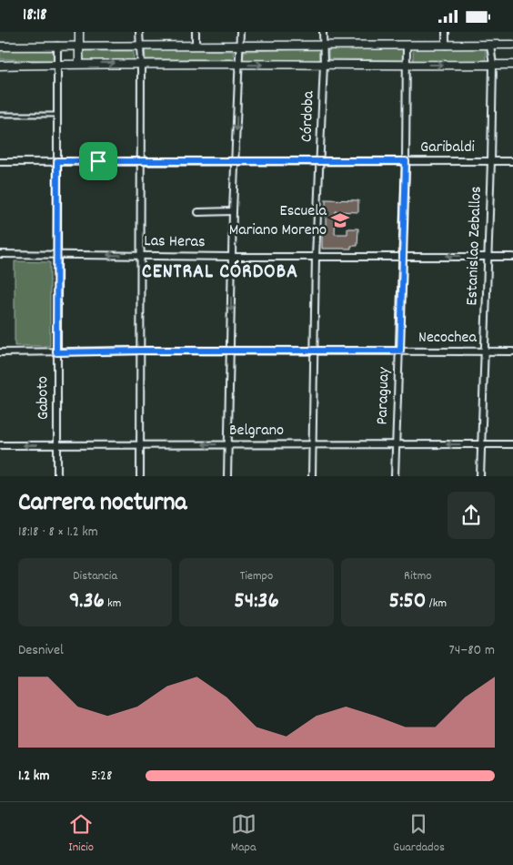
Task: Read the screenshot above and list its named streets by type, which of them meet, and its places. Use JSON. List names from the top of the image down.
{
  "streets": {
    "street": [
      "Córdoba",
      "Garibaldi",
      "Las Heras",
      "Estanislao Zeballos",
      "Necochea",
      "Paraguay",
      "Gaboto",
      "Belgrano"
    ]
  },
  "crossings": [
    ["Córdoba", "Garibaldi"],
    ["Córdoba", "Las Heras"],
    ["Córdoba", "Necochea"],
    ["Córdoba", "Belgrano"],
    ["Garibaldi", "Estanislao Zeballos"],
    ["Garibaldi", "Paraguay"],
    ["Garibaldi", "Gaboto"],
    ["Las Heras", "Estanislao Zeballos"],
    ["Las Heras", "Paraguay"],
    ["Las Heras", "Gaboto"],
    ["Estanislao Zeballos", "Necochea"],
    ["Estanislao Zeballos", "Belgrano"],
    ["Necochea", "Paraguay"],
    ["Necochea", "Gaboto"],
    ["Paraguay", "Belgrano"],
    ["Gaboto", "Belgrano"]
  ],
  "one_way": ["Belgrano"],
  "districts": ["CENTRAL CÓRDOBA"],
  "places": {
    "school or university": ["Escuela Mariano Moreno"]
  },
  "page": {
    "status": "18:18",
    "heading": ["Carrera nocturna", "18:18 · 8 × 1.2 km"],
    "stats": [
      ["Distancia", "9.36 km"],
      ["Tiempo", "54:36"],
      ["Ritmo", "5:50 /km"]
    ],
    "chart": ["Desnivel", "74–80 m"],
    "list": [
      {
        "name": "1.2 km",
        "note": "5:28"
      }
    ],
    "tabs": ["Inicio", "Mapa", "Guardados"]
  }
}
